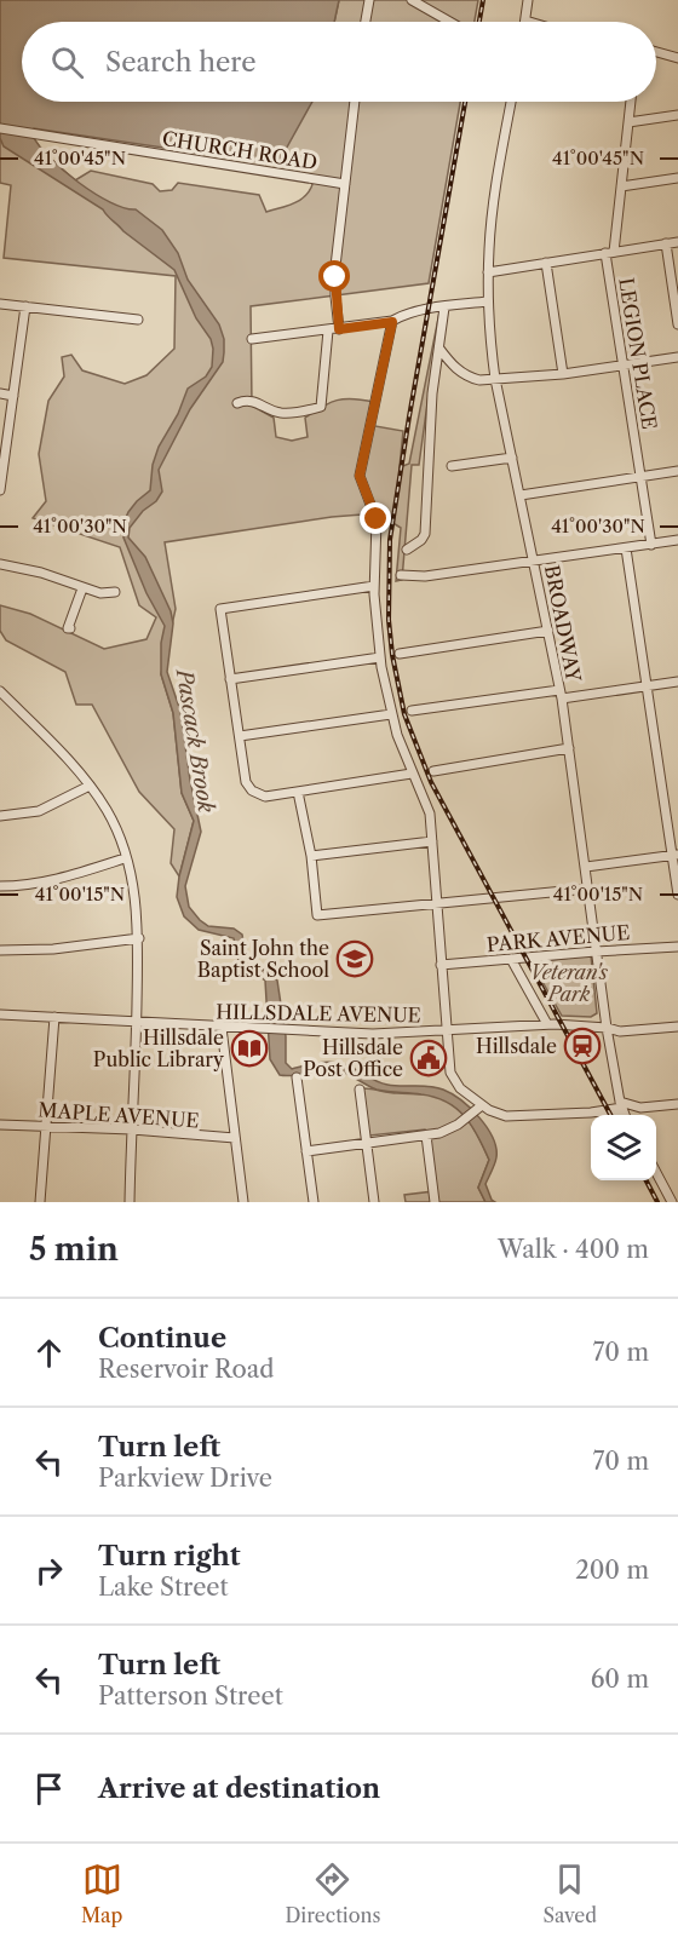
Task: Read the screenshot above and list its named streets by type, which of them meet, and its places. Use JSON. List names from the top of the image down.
{
  "streets": {
    "street": [
      "CHURCH ROAD",
      "LEGION PLACE",
      "BROADWAY",
      "PARK AVENUE",
      "HILLSDALE AVENUE",
      "MAPLE AVENUE"
    ]
  },
  "crossings": [
    ["BROADWAY", "PARK AVENUE"],
    ["BROADWAY", "HILLSDALE AVENUE"]
  ],
  "water": ["Pascack Brook"],
  "parks": ["Veteran's Park"],
  "places": {
    "school or university": ["Saint John the Baptist School"],
    "station": ["Hillsdale"],
    "library": ["Hillsdale Public Library"],
    "public building": ["Hillsdale Post Office"]
  },
  "page": {
    "search": "Search here",
    "heading": ["5 min", "Walk · 400 m"],
    "list": [
      ["Continue", "Reservoir Road", "70 m"],
      ["Turn left", "Parkview Drive", "70 m"],
      ["Turn right", "Lake Street", "200 m"],
      ["Turn left", "Patterson Street", "60 m"],
      "Arrive at destination"
    ],
    "nav": ["Map", "Directions", "Saved"]
  },
  "coordinates": ["41°00'45\"N", "41°00'30\"N", "41°00'15\"N"]
}
